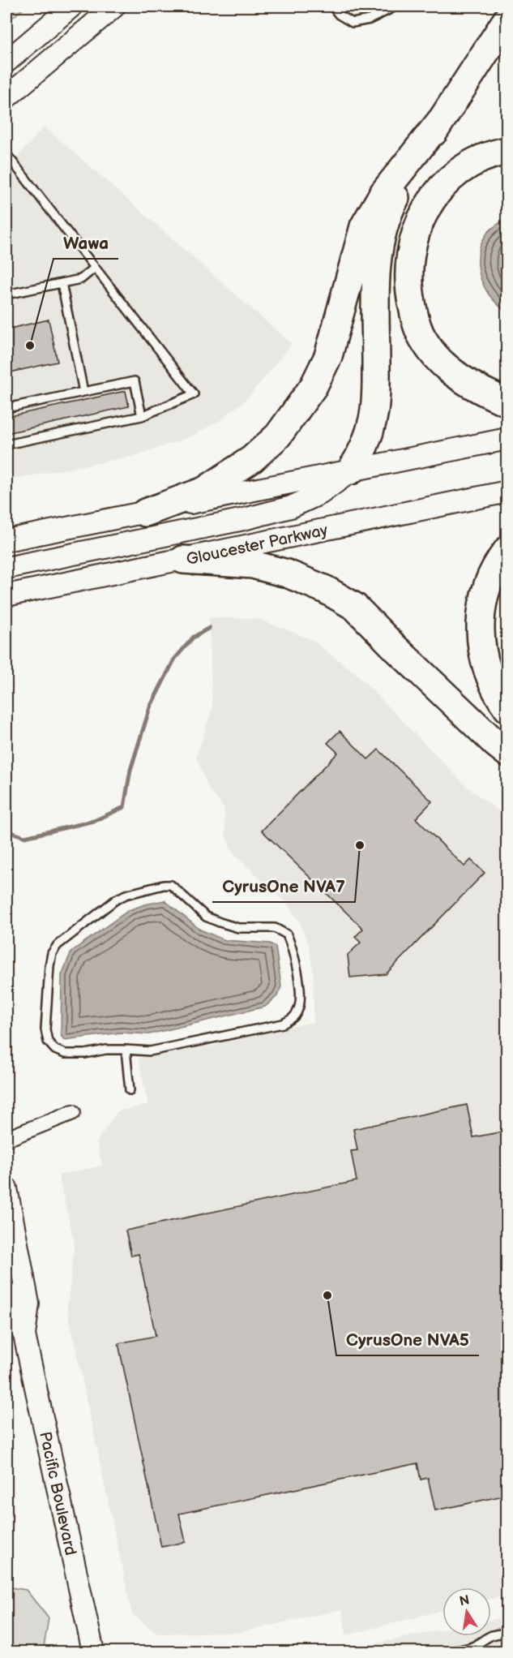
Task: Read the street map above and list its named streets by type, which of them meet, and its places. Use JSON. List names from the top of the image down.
{
  "streets": {
    "main road": ["Gloucester Parkway", "Pacific Boulevard"]
  },
  "places": ["Wawa", "CyrusOne NVA7", "CyrusOne NVA5"],
  "north": "top"
}
